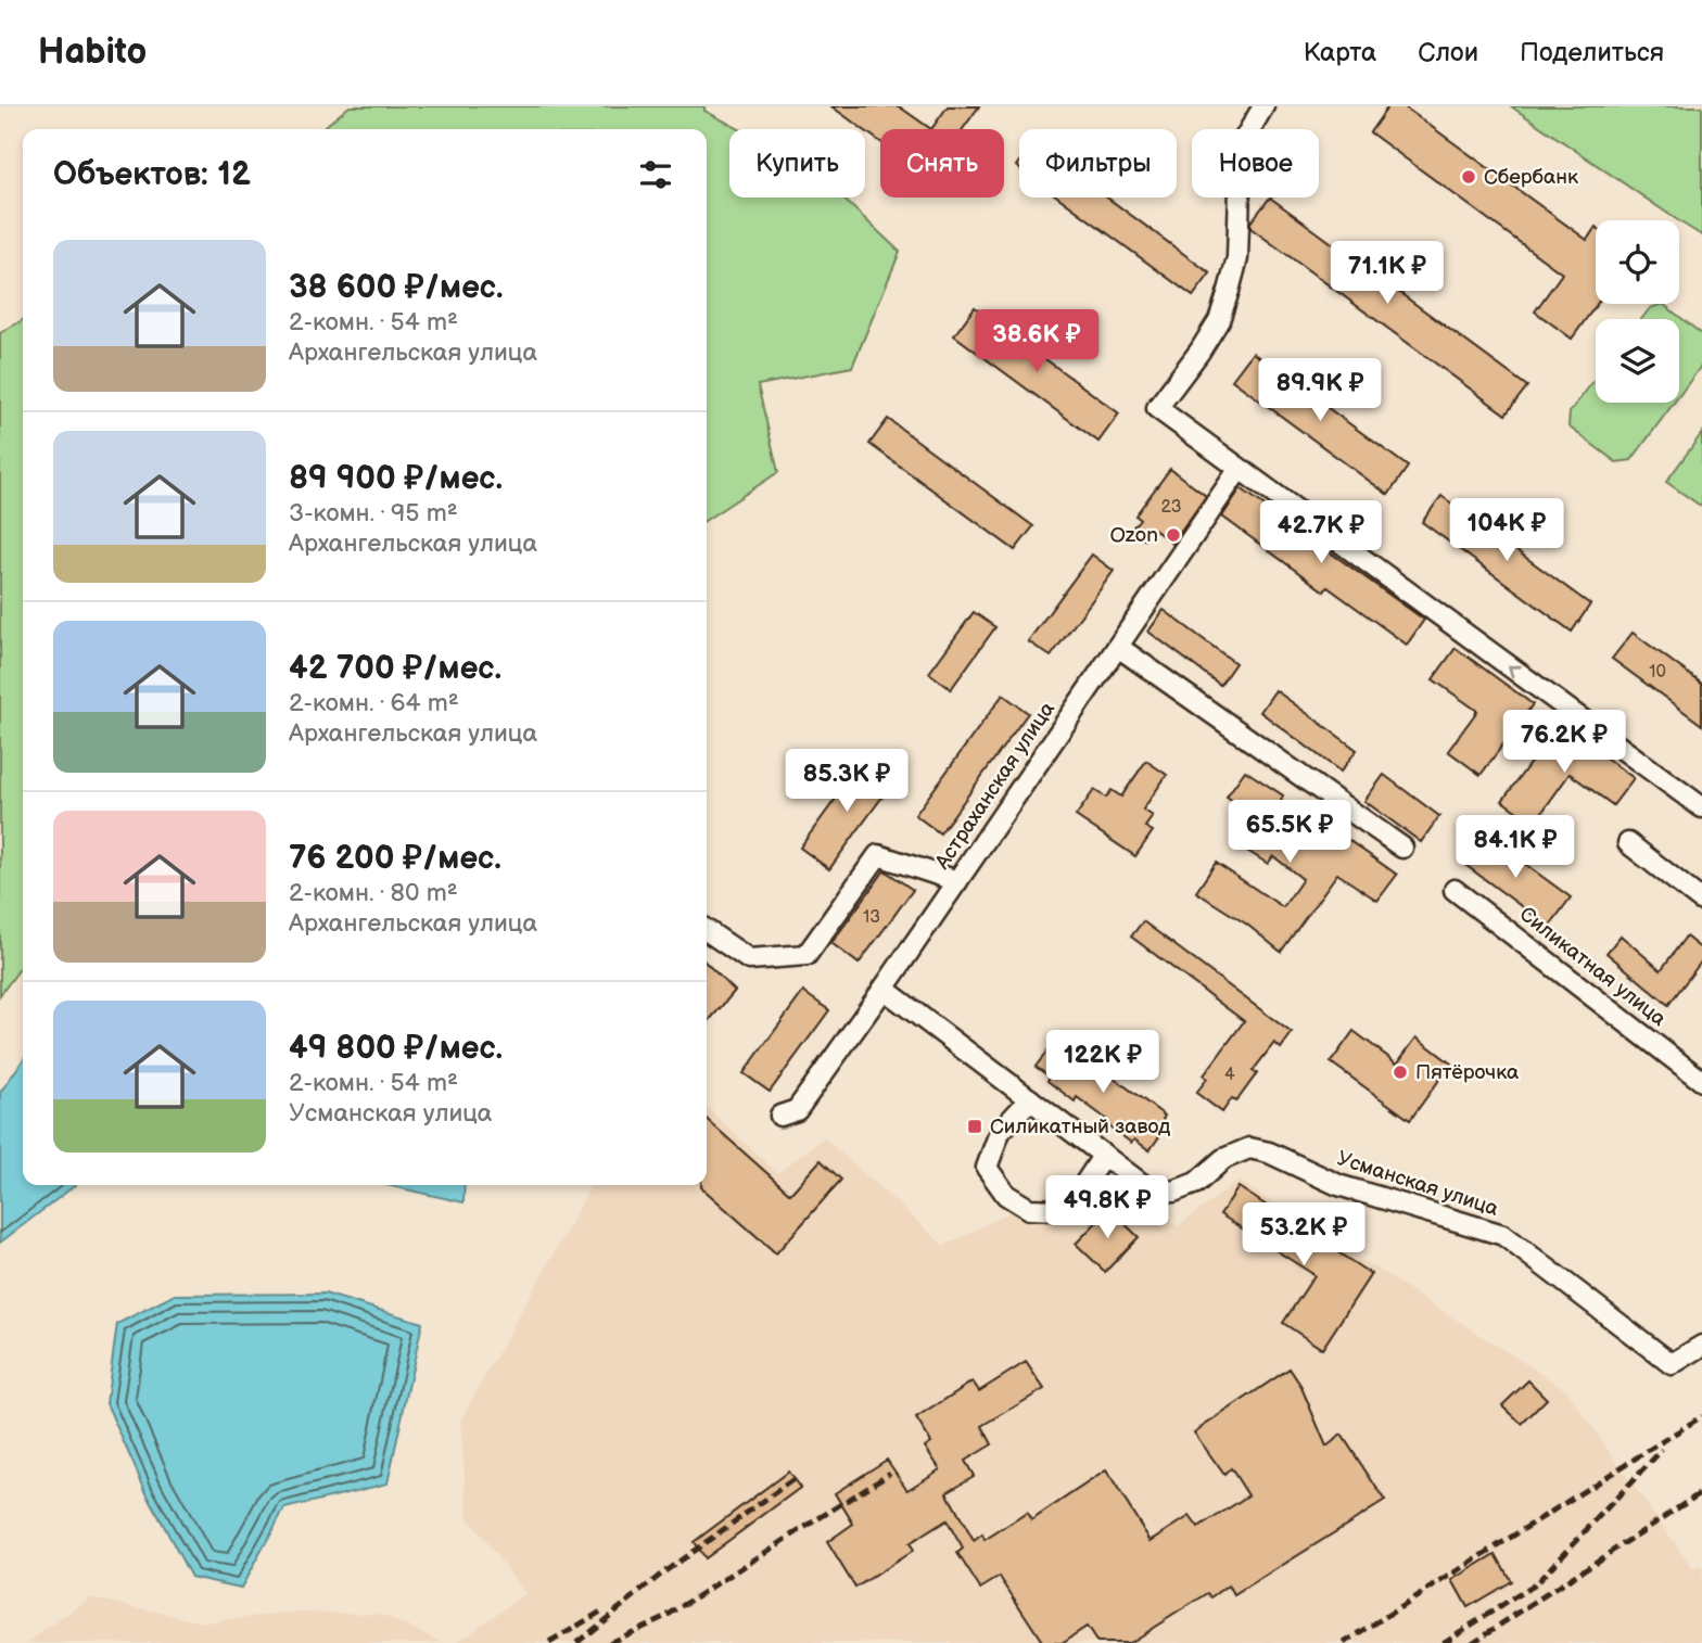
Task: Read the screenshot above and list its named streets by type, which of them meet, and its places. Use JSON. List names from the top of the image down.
{
  "streets": {
    "street": ["Астраханская улица", "Силикатная улица", "Усманская улица"]
  },
  "crossings": [
    ["Астраханская улица", "Усманская улица"]
  ],
  "places": {
    "other": ["Сбербанк", "Ozon", "Пятёрочка"],
    "transit": ["Силикатный завод"]
  },
  "house_numbers": [
    "23",
    "10",
    "13",
    "4"
  ],
  "page": {
    "header": "Habito",
    "nav": ["Карта", "Слои", "Поделиться"],
    "chip": [
      "Купить",
      "Снять",
      "Фильтры",
      "Новое"
    ],
    "heading": "Объектов: 12",
    "list": [
      {
        "name": "38 600 ₽/мес.",
        "note": "2-комн. · 54 m² · Архангельская улица"
      },
      {
        "name": "89 900 ₽/мес.",
        "note": "3-комн. · 95 m² · Архангельская улица"
      },
      {
        "name": "42 700 ₽/мес.",
        "note": "2-комн. · 64 m² · Архангельская улица"
      },
      {
        "name": "76 200 ₽/мес.",
        "note": "2-комн. · 80 m² · Архангельская улица"
      },
      {
        "name": "49 800 ₽/мес.",
        "note": "2-комн. · 54 m² · Усманская улица"
      }
    ],
    "price": [
      "71.1K ₽",
      "38.6K ₽",
      "89.9K ₽",
      "104K ₽",
      "42.7K ₽",
      "76.2K ₽",
      "85.3K ₽",
      "65.5K ₽",
      "84.1K ₽",
      "122K ₽",
      "49.8K ₽",
      "53.2K ₽"
    ]
  }
}
